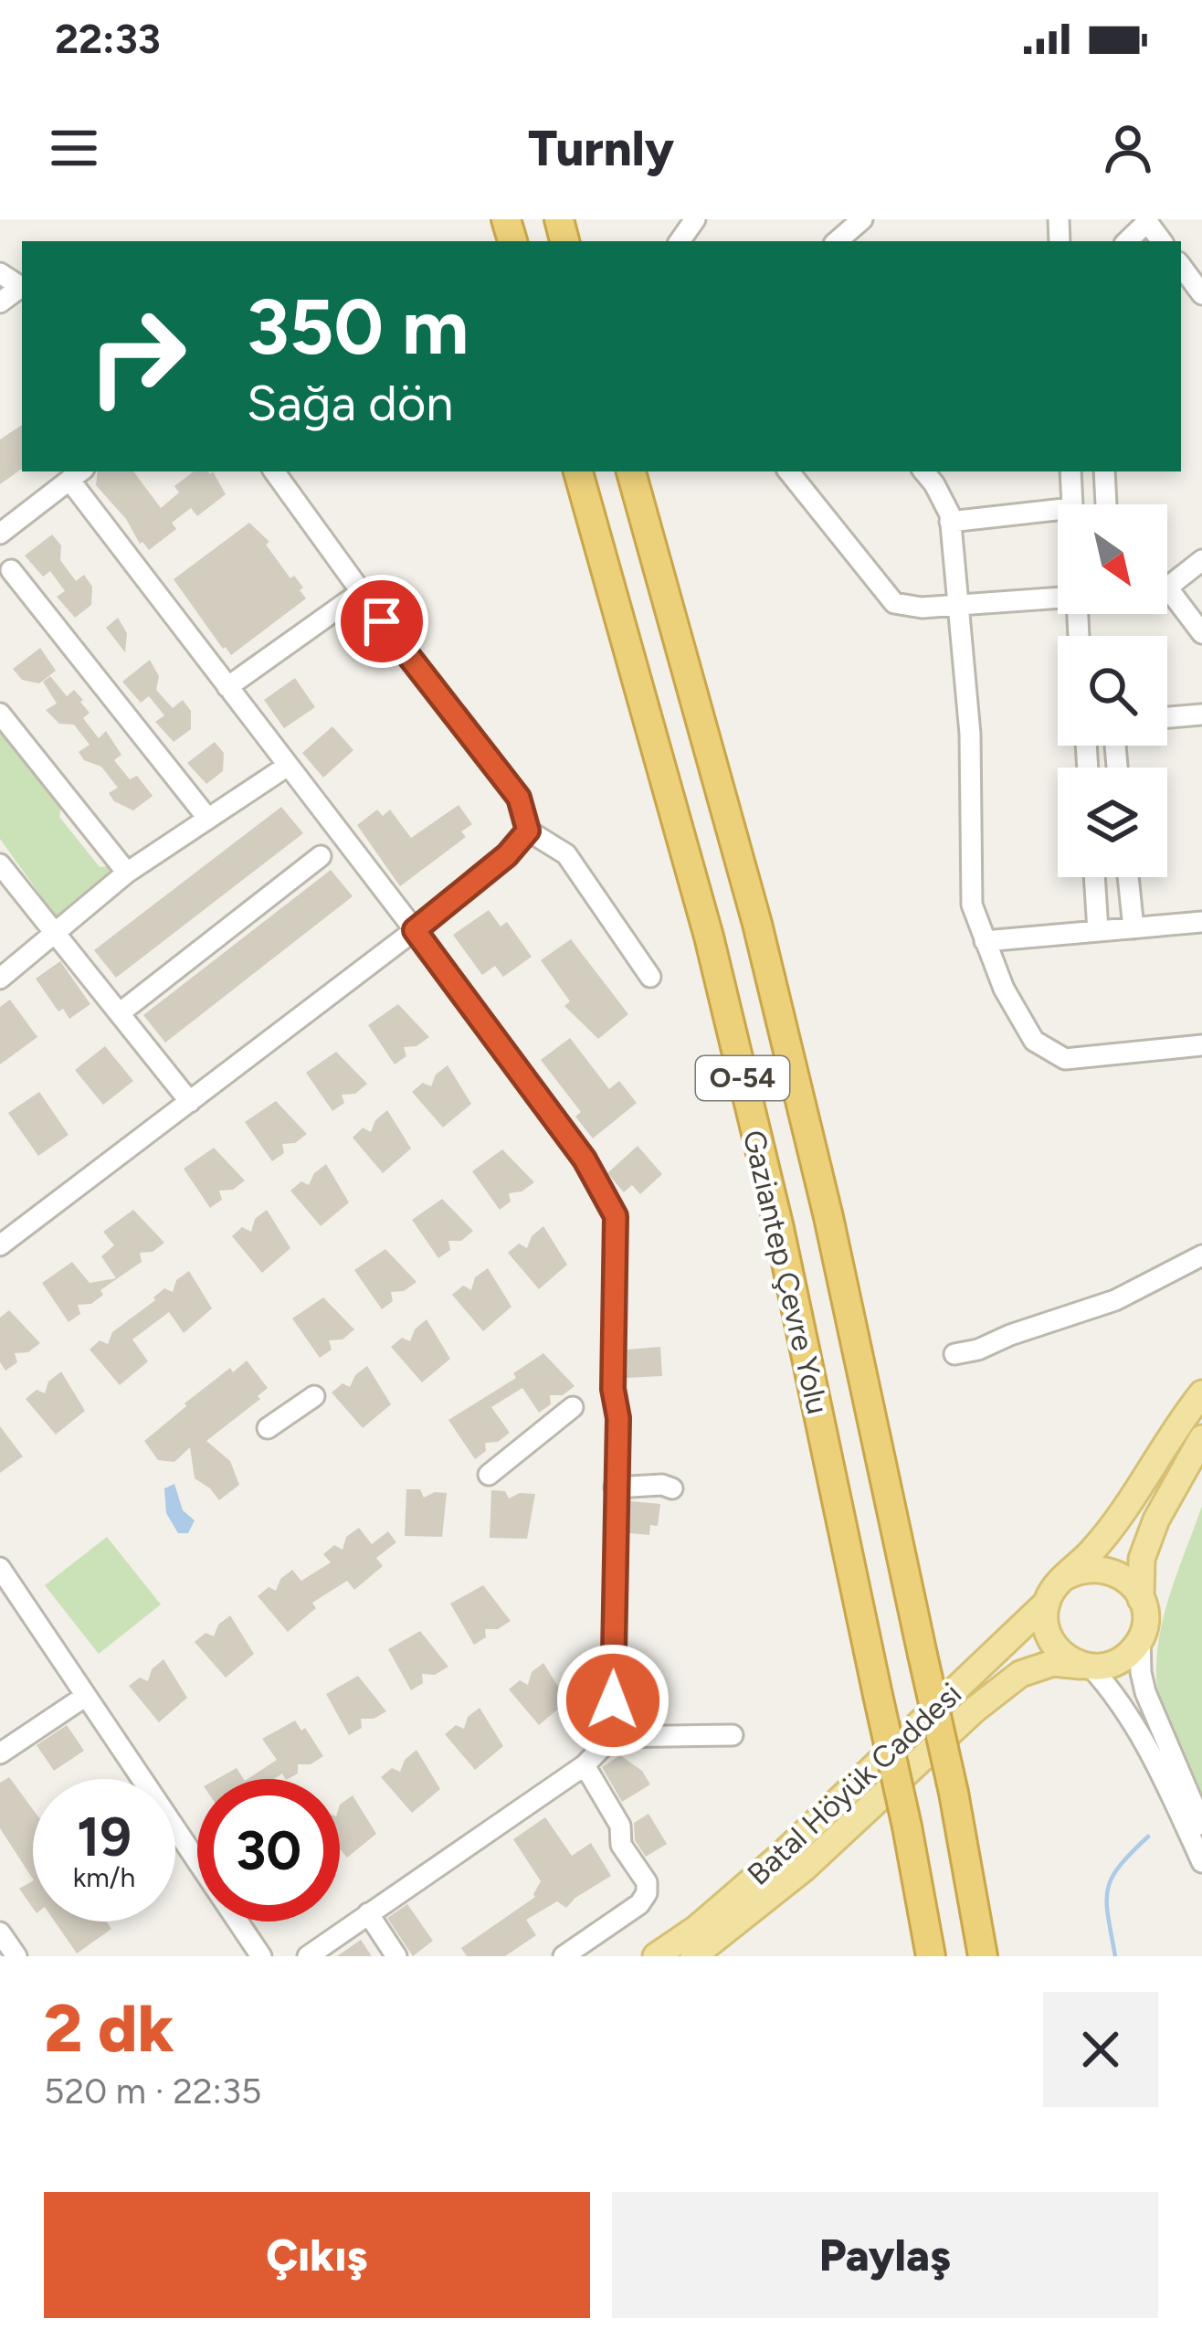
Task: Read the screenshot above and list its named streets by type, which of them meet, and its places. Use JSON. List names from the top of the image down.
{
  "streets": {
    "highway": ["O-54", "Gaziantep Çevre Yolu"],
    "main road": ["Batal Höyük Caddesi"]
  },
  "north": "bottom right",
  "page": {
    "status": "22:33",
    "header": "Turnly",
    "turn": ["350 m", "Sağa dön"],
    "speed": "19 km/h",
    "limit": "30",
    "heading": ["2 dk", "520 m · 22:35"],
    "buttons": ["Çıkış", "Paylaş"]
  }
}
